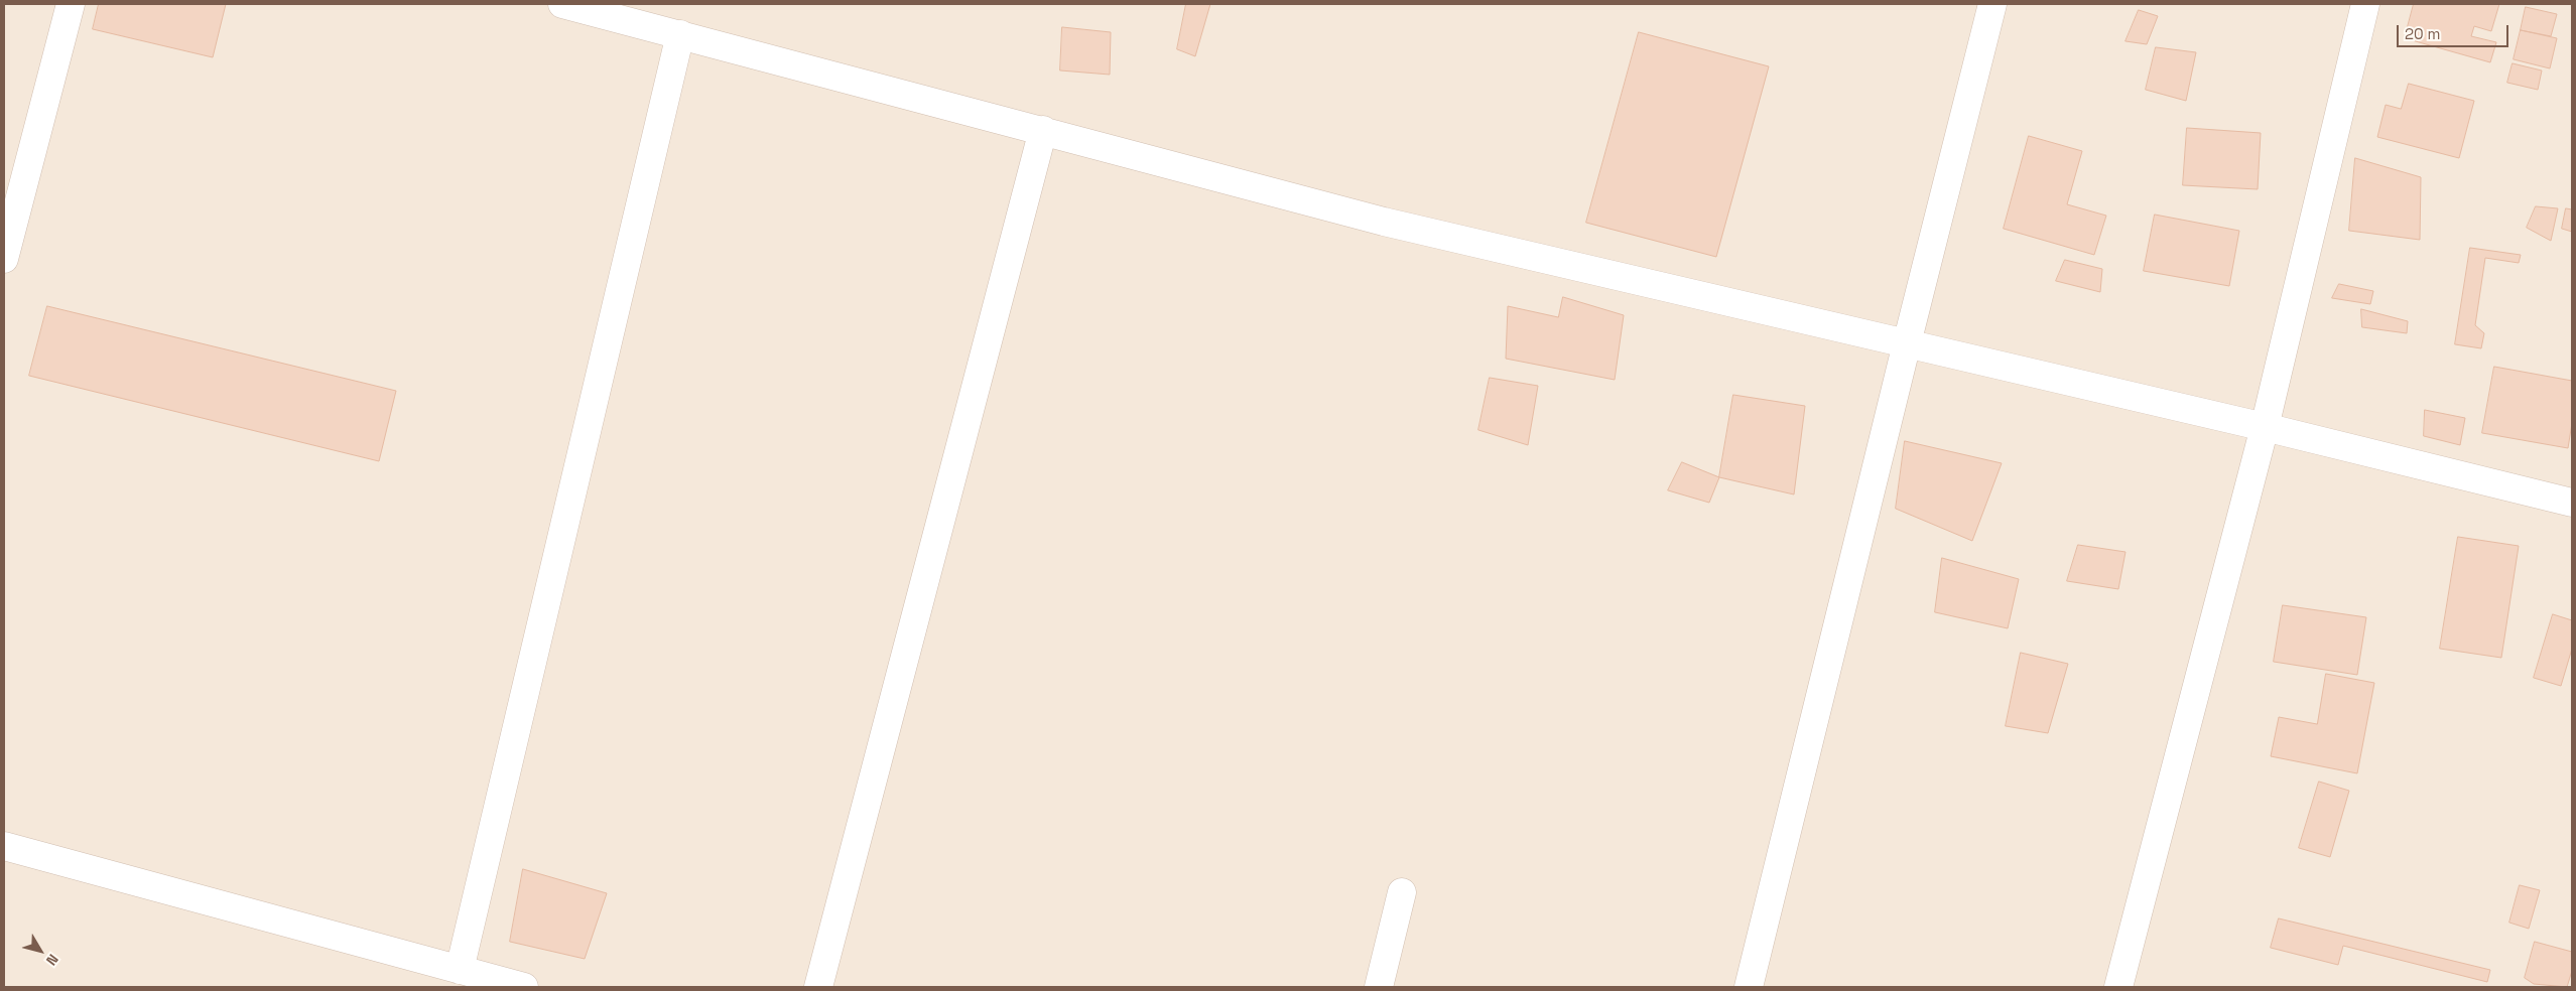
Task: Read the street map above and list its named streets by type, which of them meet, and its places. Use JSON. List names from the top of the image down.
{
  "scale_bar": "20 m",
  "north": "bottom right"
}
